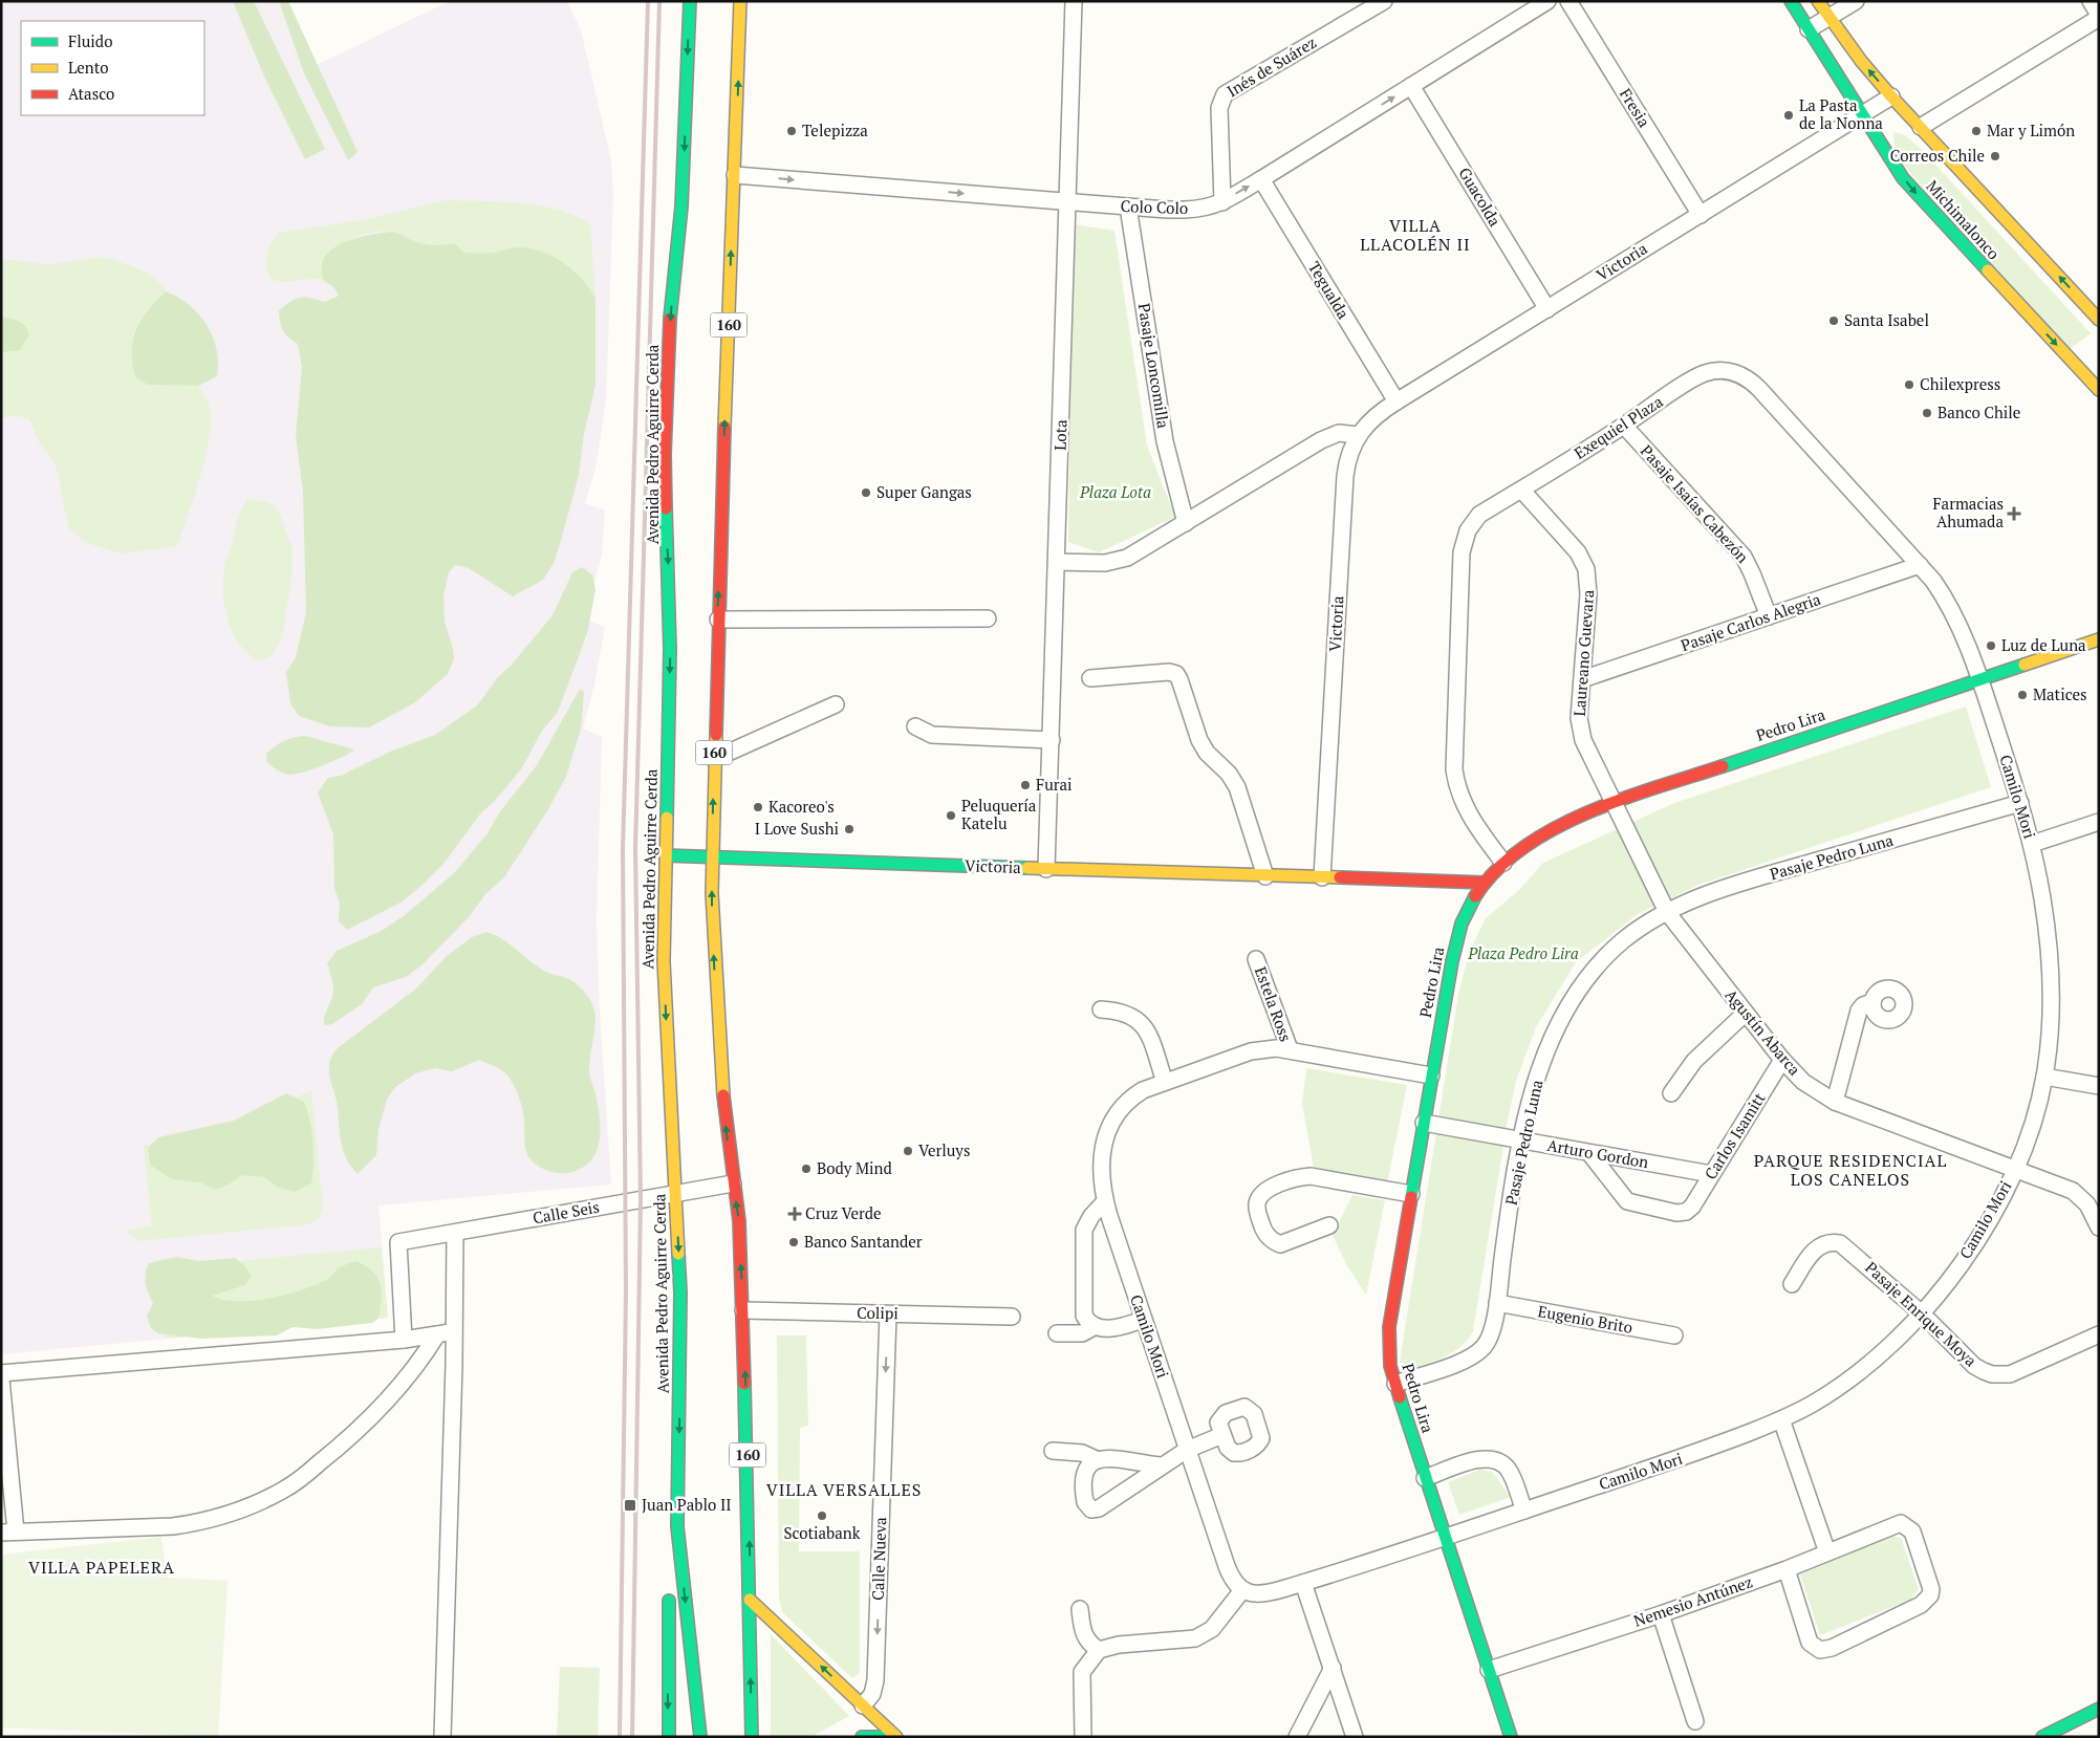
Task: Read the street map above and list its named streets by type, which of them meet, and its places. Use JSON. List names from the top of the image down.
{
  "streets": {
    "main road": [
      "Michimalonco",
      "Victoria",
      "160",
      "Avenida Pedro Aguirre Cerda",
      "Pedro Lira"
    ],
    "street": [
      "Inés de Suárez",
      "Fresia",
      "Guacolda",
      "Colo Colo",
      "Tegualda",
      "Pasaje Loncomilla",
      "Exequiel Plaza",
      "Lota",
      "Pasaje Isaías Cabezón",
      "Pasaje Carlos Alegria",
      "Laureano Guevara",
      "Camilo Mori",
      "Pasaje Pedro Luna",
      "Estela Ross",
      "Agustín Abarca",
      "Carlos Isamitt",
      "Arturo Gordon",
      "Calle Seis",
      "Colipi",
      "Pasaje Enrique Moya",
      "Eugenio Brito",
      "Calle Nueva",
      "Nemesio Antúnez"
    ]
  },
  "crossings": [
    ["Inés de Suárez", "Colo Colo"],
    ["Fresia", "Victoria"],
    ["Guacolda", "Colo Colo"],
    ["Guacolda", "Victoria"],
    ["Colo Colo", "Tegualda"],
    ["Colo Colo", "160"],
    ["Colo Colo", "Pasaje Loncomilla"],
    ["Colo Colo", "Lota"],
    ["Michimalonco", "Victoria"],
    ["Victoria", "Tegualda"],
    ["Victoria", "160"],
    ["Victoria", "Lota"],
    ["Victoria", "Avenida Pedro Aguirre Cerda"],
    ["Victoria", "Pedro Lira"],
    ["160", "Calle Seis"],
    ["160", "Colipi"],
    ["Exequiel Plaza", "Pasaje Isaías Cabezón"],
    ["Exequiel Plaza", "Pasaje Carlos Alegria"],
    ["Exequiel Plaza", "Laureano Guevara"],
    ["Exequiel Plaza", "Pedro Lira"],
    ["Exequiel Plaza", "Camilo Mori"],
    ["Avenida Pedro Aguirre Cerda", "Calle Seis"],
    ["Pasaje Isaías Cabezón", "Pasaje Carlos Alegria"],
    ["Pasaje Carlos Alegria", "Laureano Guevara"],
    ["Laureano Guevara", "Pedro Lira"],
    ["Laureano Guevara", "Agustín Abarca"],
    ["Pedro Lira", "Camilo Mori"],
    ["Pedro Lira", "Pasaje Pedro Luna"],
    ["Pedro Lira", "Agustín Abarca"],
    ["Pedro Lira", "Arturo Gordon"],
    ["Pedro Lira", "Nemesio Antúnez"],
    ["Camilo Mori", "Pasaje Pedro Luna"],
    ["Camilo Mori", "Estela Ross"],
    ["Camilo Mori", "Agustín Abarca"],
    ["Camilo Mori", "Pasaje Enrique Moya"],
    ["Pasaje Pedro Luna", "Agustín Abarca"],
    ["Pasaje Pedro Luna", "Arturo Gordon"],
    ["Pasaje Pedro Luna", "Eugenio Brito"],
    ["Agustín Abarca", "Carlos Isamitt"],
    ["Carlos Isamitt", "Arturo Gordon"],
    ["Colipi", "Calle Nueva"]
  ],
  "one_way": ["Colo Colo", "Calle Nueva"],
  "districts": [
    "VILLA LLACOLÉN II",
    "PARQUE RESIDENCIAL LOS CANELOS",
    "VILLA VERSALLES",
    "VILLA PAPELERA"
  ],
  "parks": ["Plaza Lota", "Plaza Pedro Lira"],
  "places": {
    "other": [
      "La Pasta de la Nonna",
      "Telepizza",
      "Mar y Limón",
      "Correos Chile",
      "Santa Isabel",
      "Chilexpress",
      "Banco Chile",
      "Super Gangas",
      "Luz de Luna",
      "Matices",
      "Furai",
      "Kacoreo's",
      "Peluquería Katelu",
      "I Love Sushi",
      "Verluys",
      "Body Mind",
      "Banco Santander",
      "Scotiabank"
    ],
    "health": ["Farmacias Ahumada", "Cruz Verde"],
    "transit": ["Juan Pablo II"]
  },
  "legend": ["Fluido", "Lento", "Atasco"]
}
